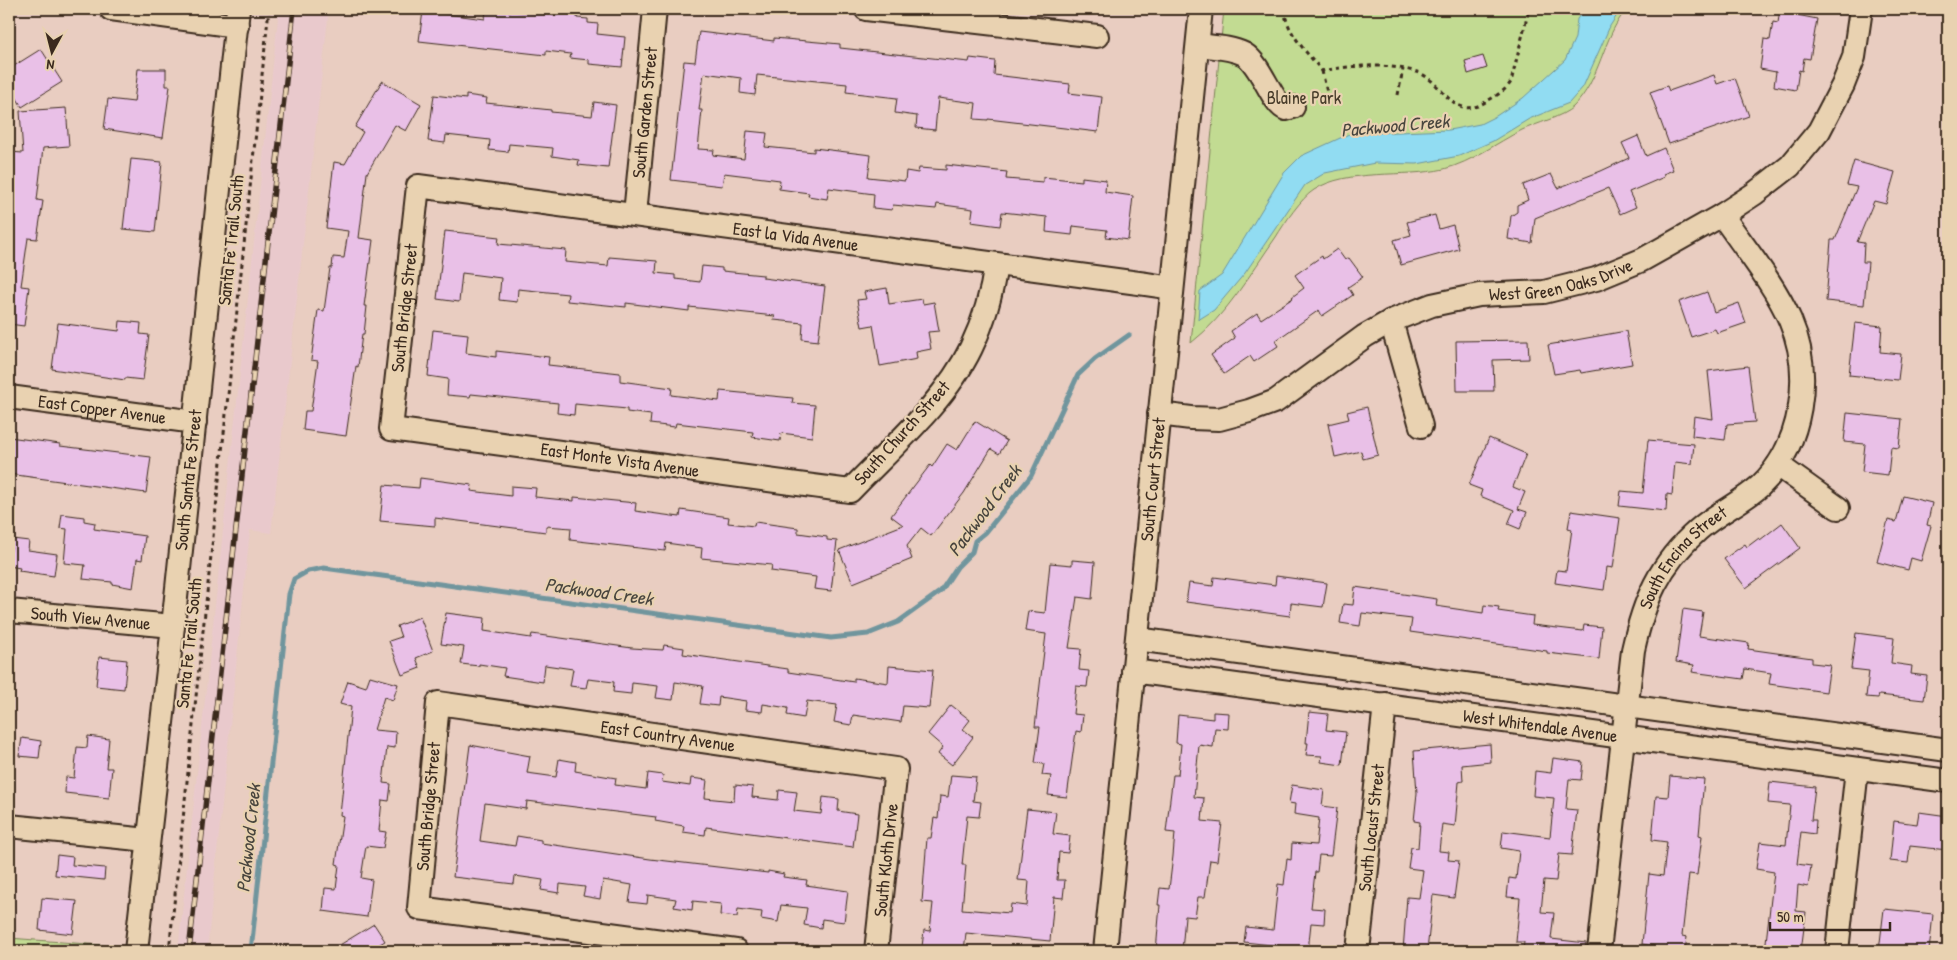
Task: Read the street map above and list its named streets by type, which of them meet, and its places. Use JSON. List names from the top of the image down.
{
  "streets": {
    "street": [
      "South Garden Street",
      "East la Vida Avenue",
      "West Green Oaks Drive",
      "South Bridge Street",
      "East Copper Avenue",
      "South Church Street",
      "East Monte Vista Avenue",
      "South Santa Fe Street",
      "South Court Street",
      "South Encina Street",
      "South View Avenue",
      "West Whitendale Avenue",
      "East Country Avenue",
      "South Locust Street",
      "South Kloth Drive"
    ],
    "path": ["Santa Fe Trail South"]
  },
  "crossings": [
    ["South Garden Street", "East la Vida Avenue"],
    ["East la Vida Avenue", "South Bridge Street"],
    ["East la Vida Avenue", "South Church Street"],
    ["East la Vida Avenue", "South Court Street"],
    ["West Green Oaks Drive", "South Court Street"],
    ["West Green Oaks Drive", "South Encina Street"],
    ["South Bridge Street", "East Monte Vista Avenue"],
    ["South Bridge Street", "East Country Avenue"],
    ["East Copper Avenue", "South Santa Fe Street"],
    ["South Church Street", "East Monte Vista Avenue"],
    ["South Santa Fe Street", "South View Avenue"],
    ["South Court Street", "West Whitendale Avenue"],
    ["South Encina Street", "West Whitendale Avenue"],
    ["West Whitendale Avenue", "South Locust Street"],
    ["East Country Avenue", "South Kloth Drive"]
  ],
  "water": ["Packwood Creek"],
  "parks": ["Blaine Park"],
  "scale_bar": "50 m",
  "north": "bottom"
}
